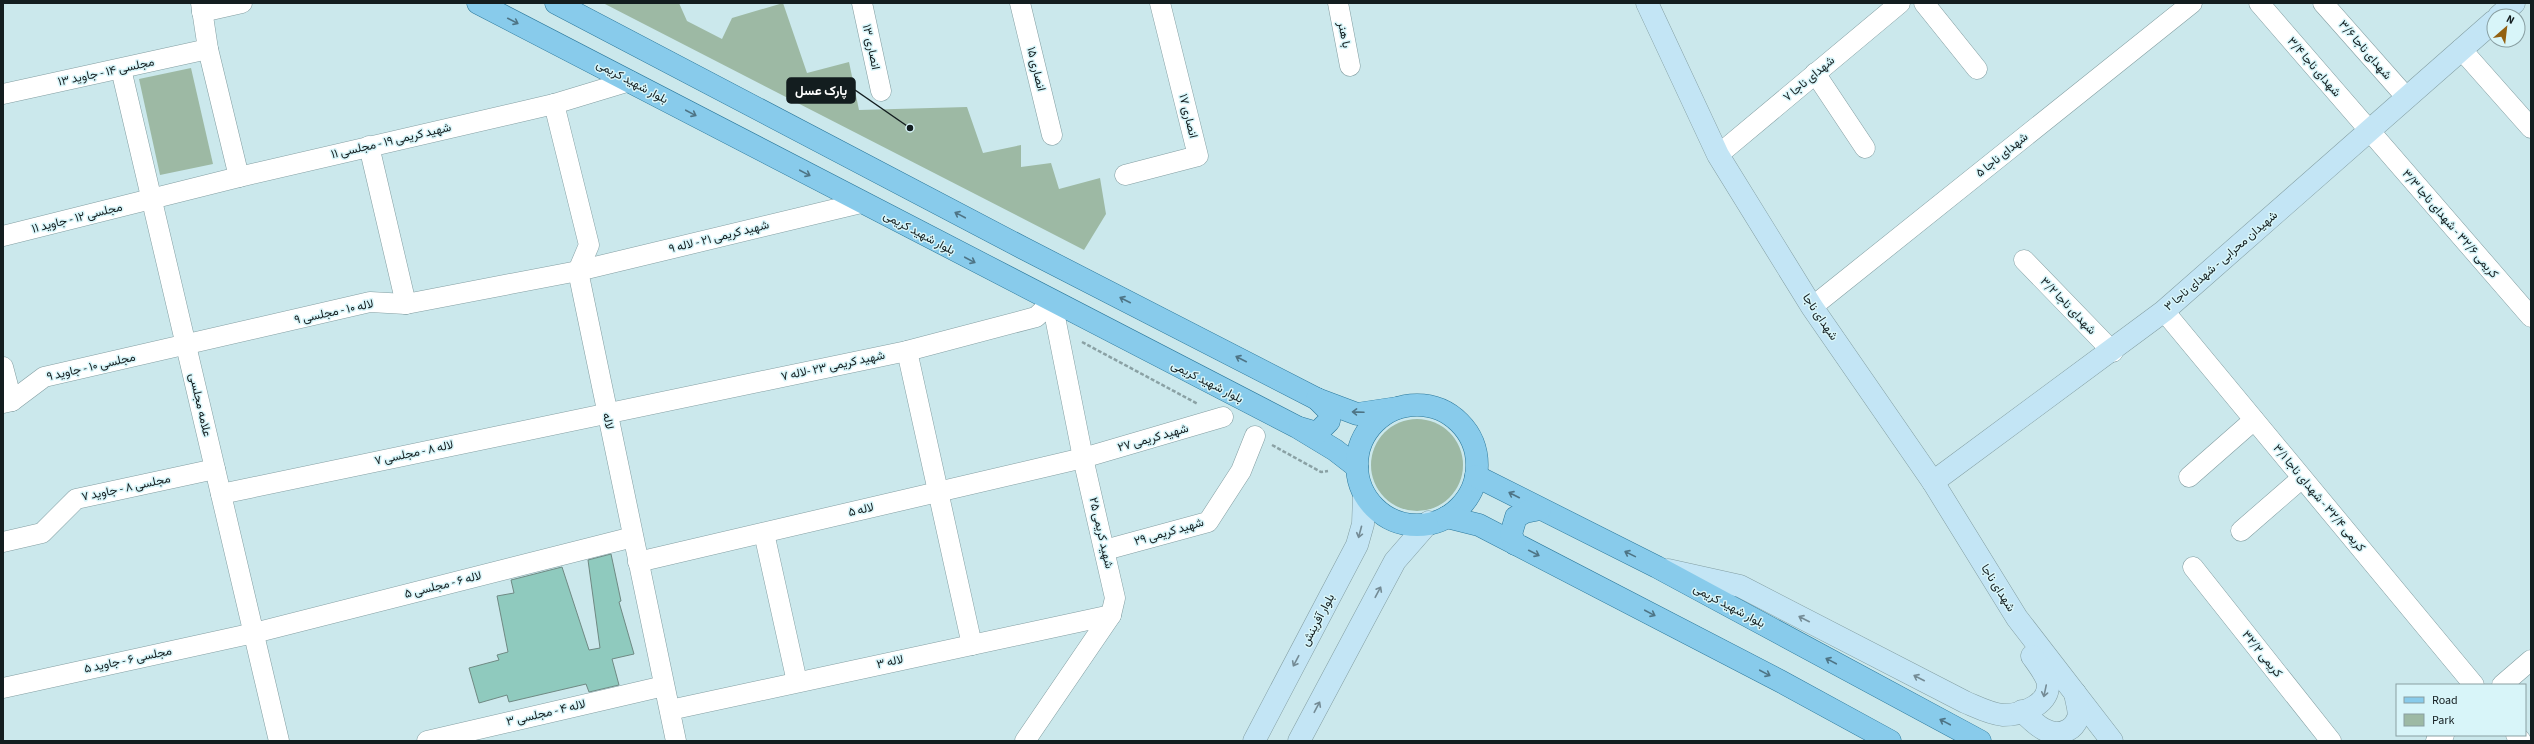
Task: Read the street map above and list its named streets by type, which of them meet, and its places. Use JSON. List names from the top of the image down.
{
  "streets": {
    "main road": [
      "بلوار شهید کریمی",
      "شهیدان محرابی - شهدای ناجا ۳",
      "شهدای ناجا",
      "بلوار آفرینش"
    ],
    "street": [
      "با هنر",
      "انصاری ۱۳",
      "شهدای ناجا ۳/۶",
      "شهدای ناجا ۳/۴",
      "انصاری ۱۵",
      "مجلسی ۱۴ - جاوید ۱۳",
      "شهدای ناجا ۷",
      "انصاری ۱۷",
      "شهید کریمی ۱۹ - مجلسی ۱۱",
      "شهدای ناجا ۵",
      "مجلسی ۱۲ - جاوید ۱۱",
      "کریمی ۳۲/۶ - شهدای ناجا ۳/۳",
      "شهید کریمی ۲۱ - لاله ۹",
      "شهدای ناجا ۳/۲",
      "لاله ۱۰ - مجلسی ۹",
      "شهید کریمی ۲۳ -لاله ۷",
      "مجلسی ۱۰ - جاوید ۹",
      "علامه مجلسی",
      "لاله",
      "شهید کریمی ۲۷",
      "لاله ۸ - مجلسی ۷",
      "مجلسی ۸ - جاوید ۷",
      "کریمی ۳۲/۴ - شهدای ناجا ۳/۱",
      "لاله ۵",
      "شهید کریمی ۲۹",
      "شهید کریمی ۲۵",
      "لاله ۶ - مجلسی ۵",
      "کریمی ۳۲/۲",
      "مجلسی ۶ - جاوید ۵",
      "لاله ۳",
      "لاله ۴ - مجلسی ۳"
    ]
  },
  "crossings": [
    ["شهدای ناجا ۳/۶", "شهیدان محرابی - شهدای ناجا ۳"],
    ["شهدای ناجا ۳/۴", "کریمی ۳۲/۶ - شهدای ناجا ۳/۳"],
    ["شهدای ناجا ۳/۴", "شهیدان محرابی - شهدای ناجا ۳"],
    ["مجلسی ۱۴ - جاوید ۱۳", "علامه مجلسی"],
    ["شهدای ناجا ۷", "شهدای ناجا"],
    ["بلوار شهید کریمی", "شهید کریمی ۱۹ - مجلسی ۱۱"],
    ["بلوار شهید کریمی", "شهید کریمی ۲۱ - لاله ۹"],
    ["بلوار شهید کریمی", "شهدای ناجا"],
    ["بلوار شهید کریمی", "شهید کریمی ۲۳ -لاله ۷"],
    ["بلوار شهید کریمی", "شهید کریمی ۲۵"],
    ["بلوار شهید کریمی", "بلوار آفرینش"],
    ["شهید کریمی ۱۹ - مجلسی ۱۱", "مجلسی ۱۲ - جاوید ۱۱"],
    ["شهید کریمی ۱۹ - مجلسی ۱۱", "علامه مجلسی"],
    ["شهدای ناجا ۵", "شهدای ناجا"],
    ["مجلسی ۱۲ - جاوید ۱۱", "علامه مجلسی"],
    ["کریمی ۳۲/۶ - شهدای ناجا ۳/۳", "شهیدان محرابی - شهدای ناجا ۳"],
    ["شهید کریمی ۲۱ - لاله ۹", "لاله ۱۰ - مجلسی ۹"],
    ["شهید کریمی ۲۱ - لاله ۹", "لاله"],
    ["شهیدان محرابی - شهدای ناجا ۳", "شهدای ناجا ۳/۲"],
    ["شهیدان محرابی - شهدای ناجا ۳", "شهدای ناجا"],
    ["شهیدان محرابی - شهدای ناجا ۳", "کریمی ۳۲/۴ - شهدای ناجا ۳/۱"],
    ["لاله ۱۰ - مجلسی ۹", "مجلسی ۱۰ - جاوید ۹"],
    ["لاله ۱۰ - مجلسی ۹", "علامه مجلسی"],
    ["لاله ۱۰ - مجلسی ۹", "لاله"],
    ["شهید کریمی ۲۳ -لاله ۷", "لاله"],
    ["شهید کریمی ۲۳ -لاله ۷", "لاله ۸ - مجلسی ۷"],
    ["شهید کریمی ۲۳ -لاله ۷", "شهید کریمی ۲۵"],
    ["مجلسی ۱۰ - جاوید ۹", "علامه مجلسی"],
    ["علامه مجلسی", "لاله ۸ - مجلسی ۷"],
    ["علامه مجلسی", "مجلسی ۸ - جاوید ۷"],
    ["علامه مجلسی", "لاله ۶ - مجلسی ۵"],
    ["علامه مجلسی", "مجلسی ۶ - جاوید ۵"],
    ["لاله", "لاله ۸ - مجلسی ۷"],
    ["لاله", "لاله ۵"],
    ["لاله", "لاله ۶ - مجلسی ۵"],
    ["لاله", "لاله ۳"],
    ["لاله", "لاله ۴ - مجلسی ۳"],
    ["شهید کریمی ۲۷", "لاله ۵"],
    ["شهید کریمی ۲۷", "شهید کریمی ۲۵"],
    ["لاله ۵", "شهید کریمی ۲۵"],
    ["شهید کریمی ۲۹", "شهید کریمی ۲۵"],
    ["شهید کریمی ۲۵", "لاله ۳"],
    ["لاله ۶ - مجلسی ۵", "مجلسی ۶ - جاوید ۵"]
  ],
  "places": ["پارک عسل"],
  "legend": ["Road", "Park"],
  "north": "top right"
}
